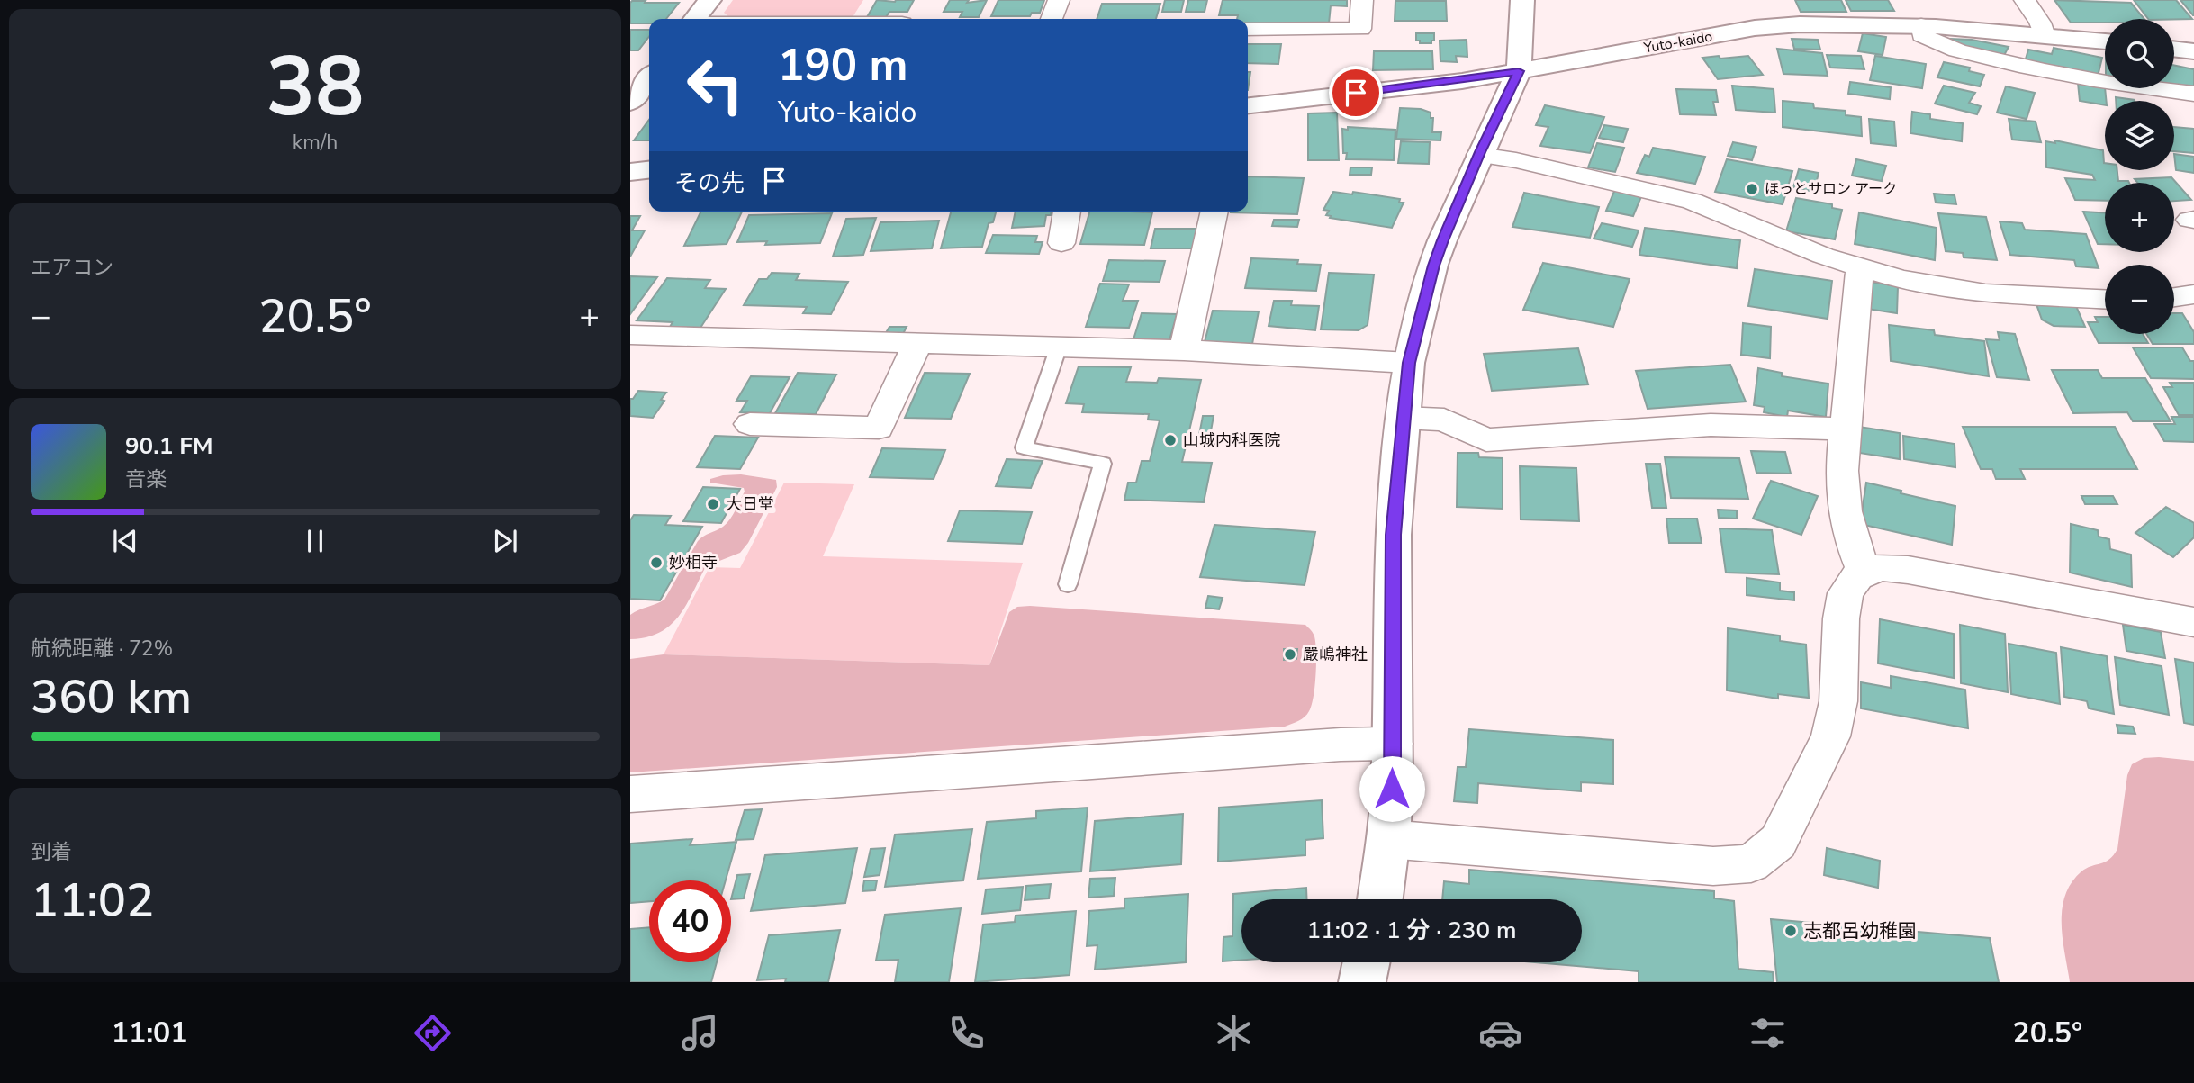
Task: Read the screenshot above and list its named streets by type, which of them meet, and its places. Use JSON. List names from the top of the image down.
{
  "streets": {
    "street": ["Yuto-kaido"]
  },
  "places": [
    "ほっとサロン アーク",
    "山城内科医院",
    "大日堂",
    "妙相寺",
    "嚴嶋神社",
    "志都呂幼稚園"
  ],
  "page": {
    "tile": [
      ["38", "km/h"],
      "エアコン",
      ["航続距離 · 72%", "360 km"],
      ["到着", "11:02"]
    ],
    "map_buttons": ["+", "−"],
    "turn": ["190 m", "Yuto-kaido"],
    "then": "その先",
    "heat": ["−", "20.5°", "+"],
    "song": ["90.1 FM", "音楽"],
    "limit": "40",
    "trip": "11:02 · 1 分 · 230 m",
    "tabs": ["11:01", "20.5°"]
  }
}
